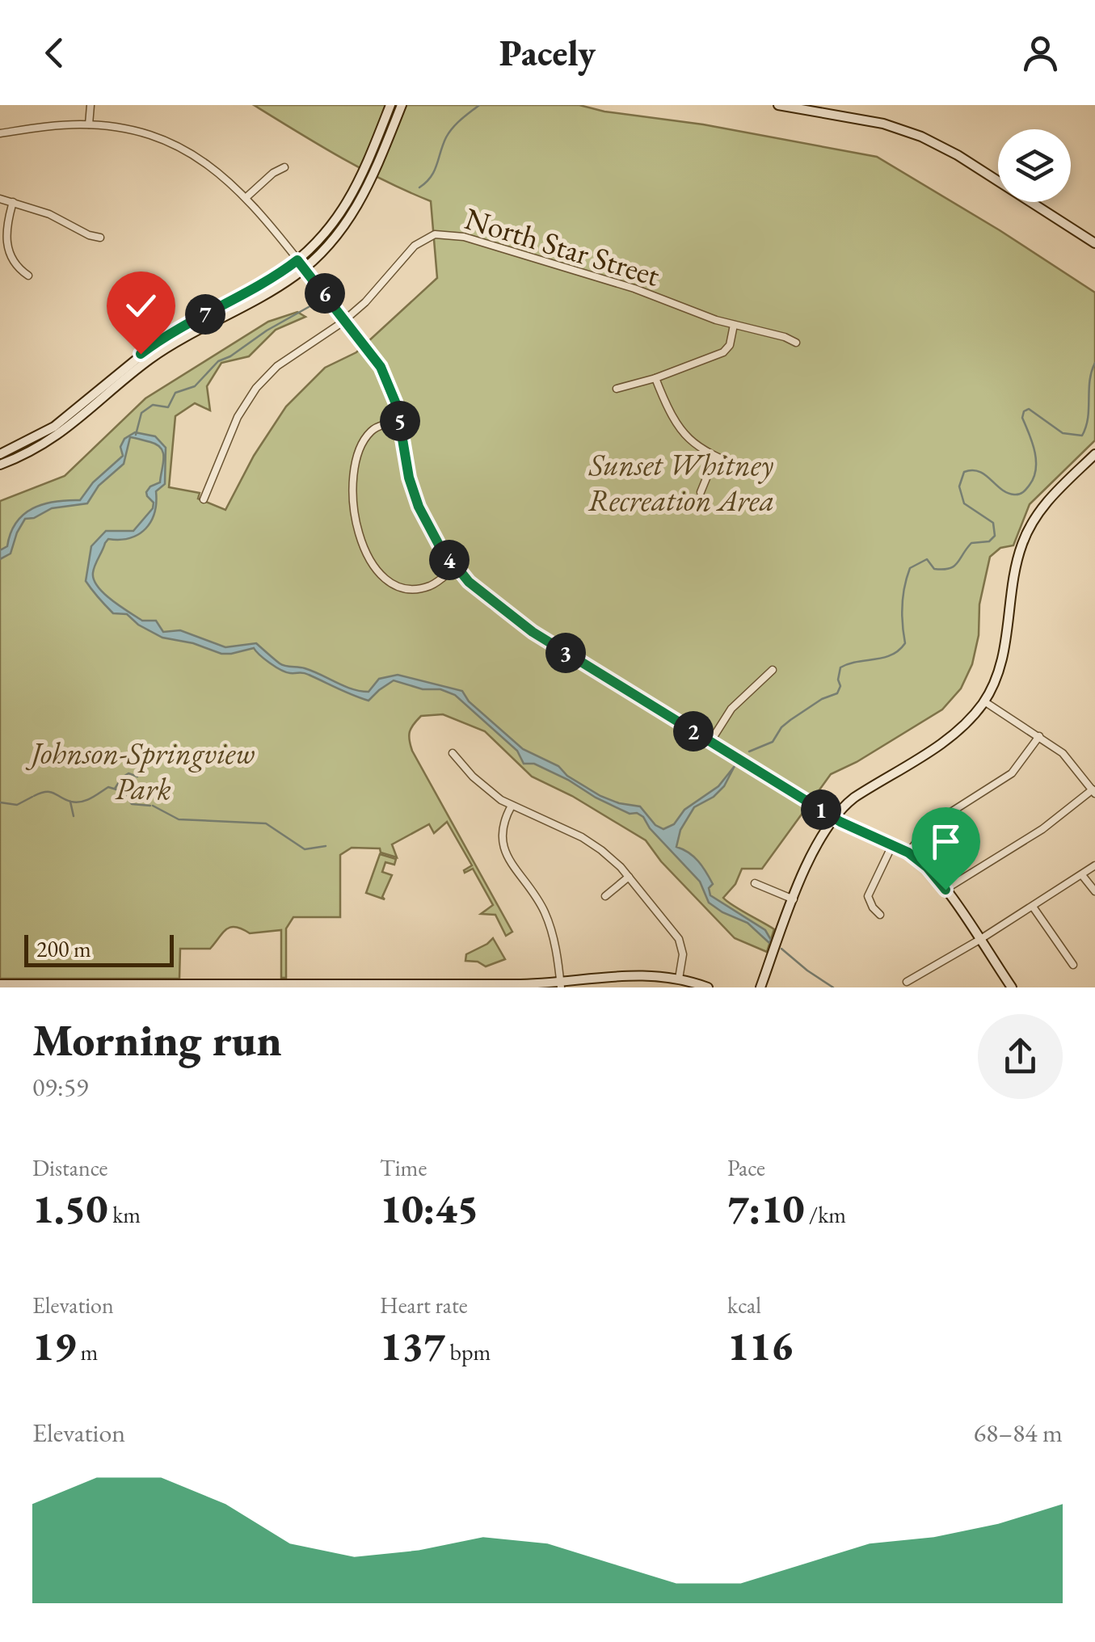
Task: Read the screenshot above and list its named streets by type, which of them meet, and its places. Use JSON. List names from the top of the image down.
{
  "streets": {
    "street": ["North Star Street"]
  },
  "parks": ["Sunset Whitney Recreation Area", "Johnson-Springview Park"],
  "scale_bar": "200 m",
  "page": {
    "header": "Pacely",
    "pins": [
      "6",
      "7",
      "5",
      "4",
      "3",
      "2",
      "1"
    ],
    "scale": "200 m",
    "heading": ["Morning run", "09:59"],
    "stats": [
      ["Distance", "1.50 km"],
      ["Time", "10:45"],
      ["Pace", "7:10 /km"],
      ["Elevation", "19 m"],
      ["Heart rate", "137 bpm"],
      ["kcal", "116"]
    ],
    "chart": ["Elevation", "68–84 m"]
  }
}
